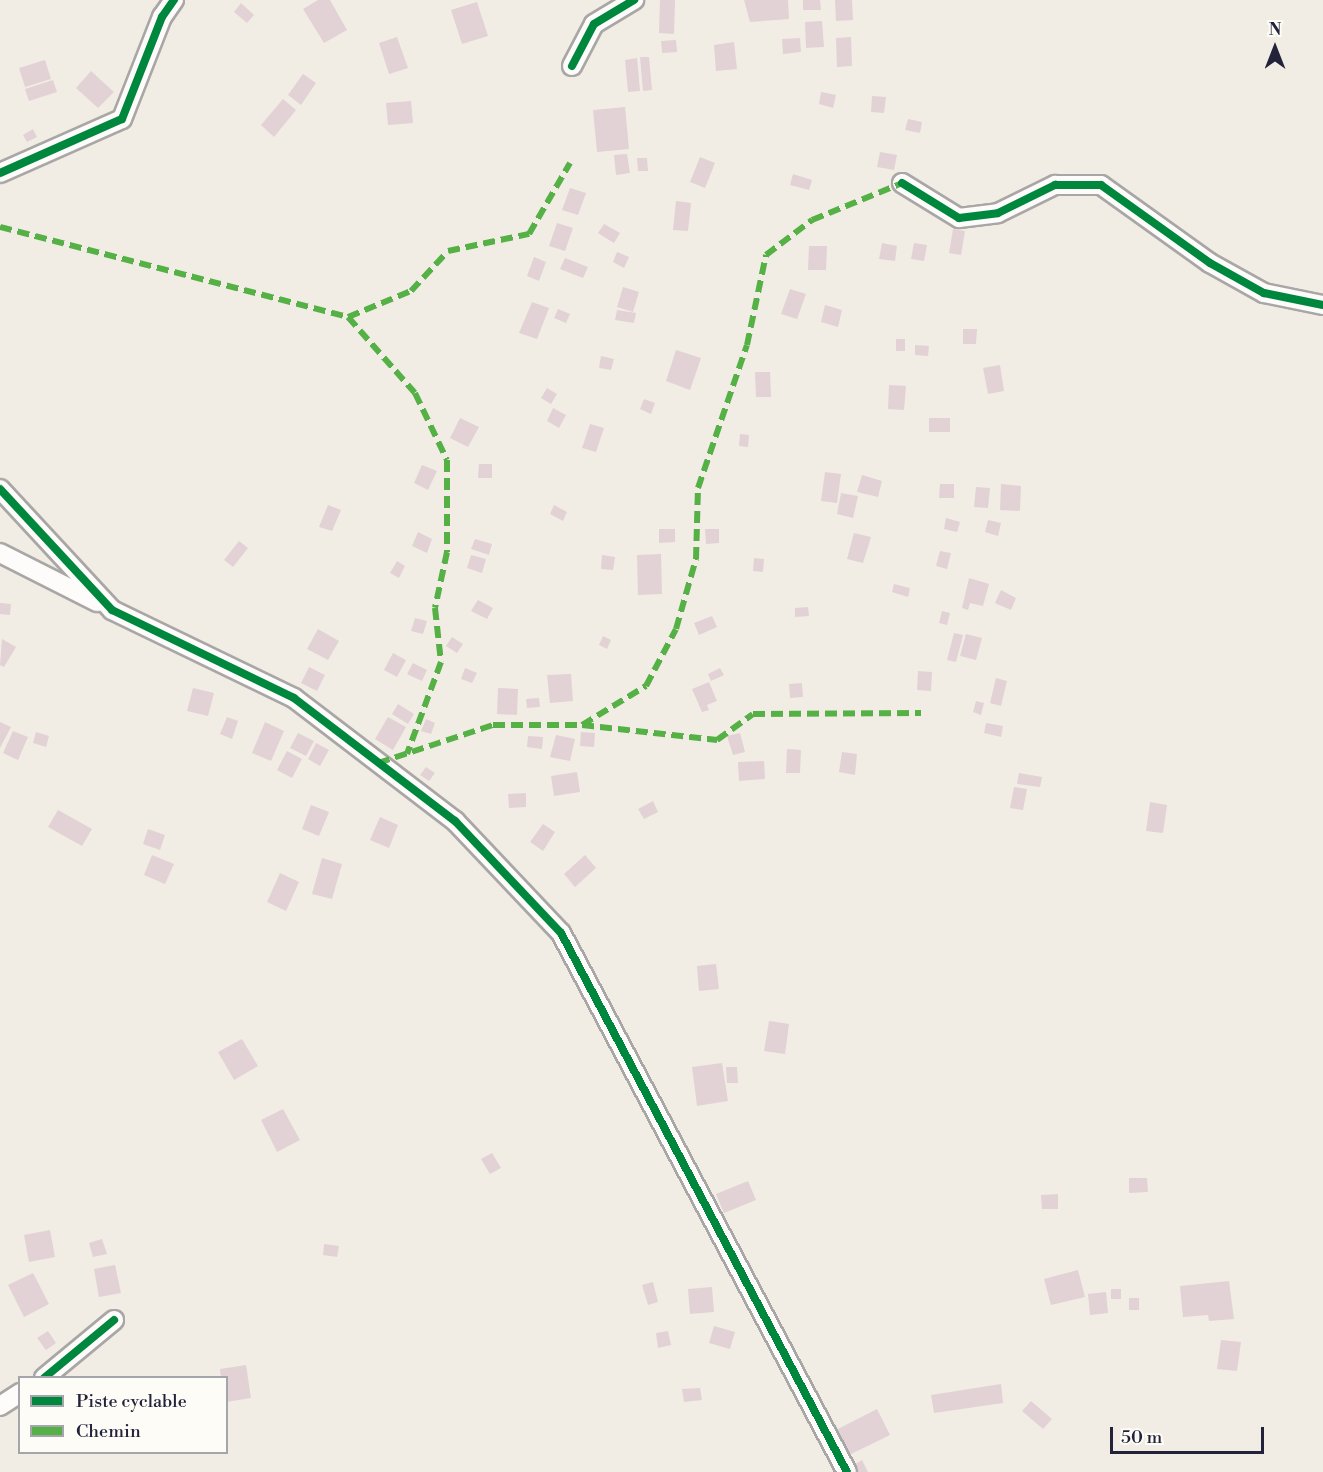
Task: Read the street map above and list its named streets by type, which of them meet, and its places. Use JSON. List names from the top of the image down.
{
  "legend": ["Piste cyclable", "Chemin"],
  "scale_bar": "50 m",
  "north": "top"
}
